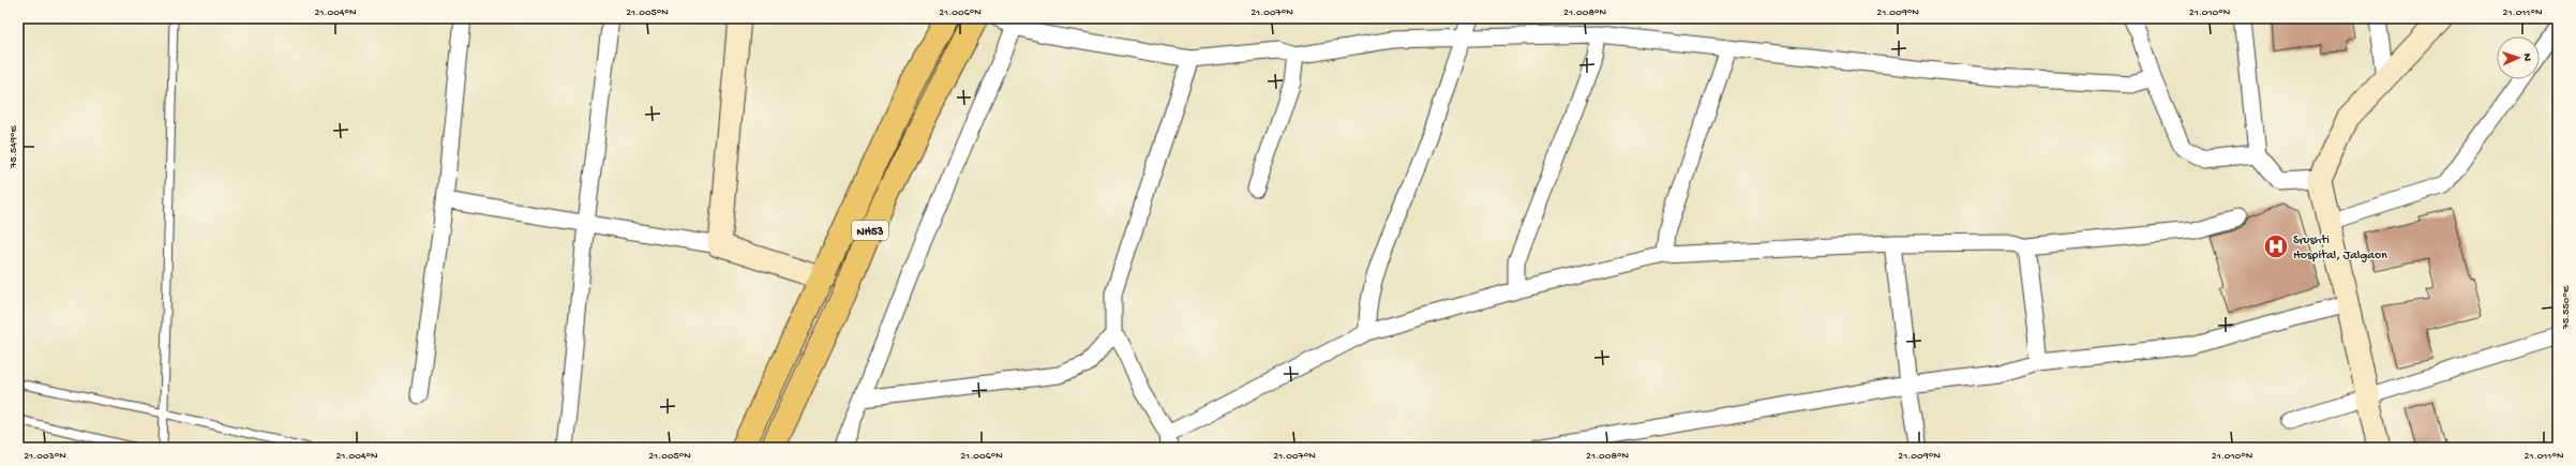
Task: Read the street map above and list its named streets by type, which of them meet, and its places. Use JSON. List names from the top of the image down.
{
  "streets": {
    "highway": ["NH53"]
  },
  "places": {
    "hospital": ["Srushti Hospital, Jalgaon"]
  },
  "north": "right",
  "coordinates": [
    "21.004°N",
    "21.005°N",
    "21.006°N",
    "21.007°N",
    "21.008°N",
    "21.009°N",
    "21.010°N",
    "21.011°N",
    "75.549°E",
    "75.550°E",
    "21.003°N"
  ]
}
